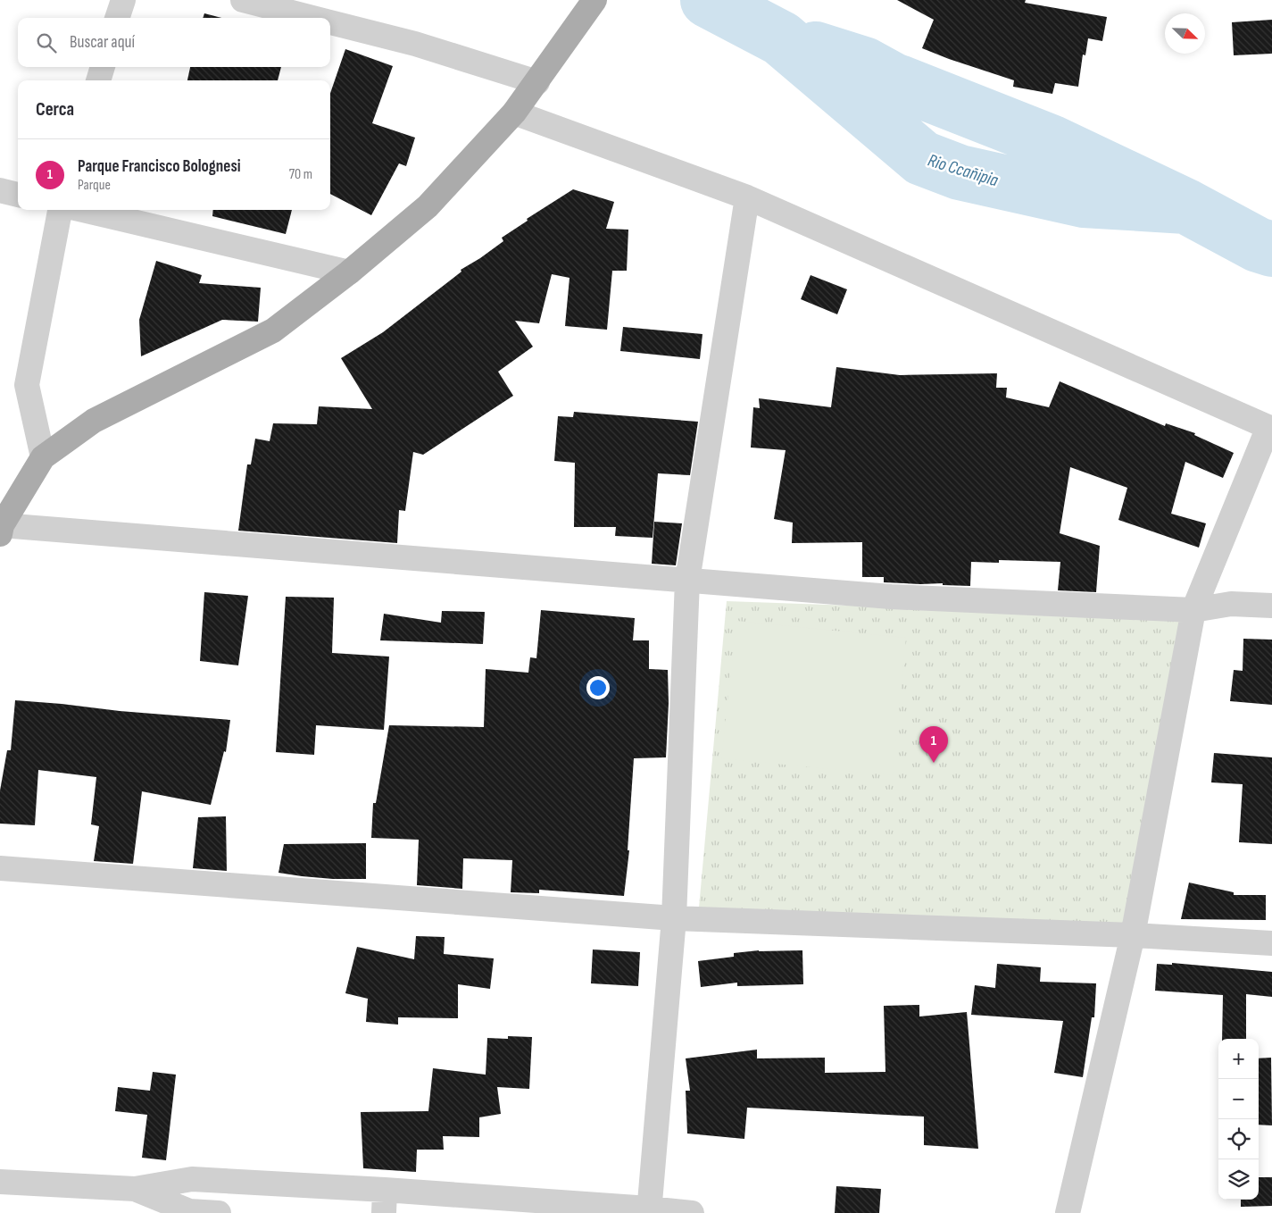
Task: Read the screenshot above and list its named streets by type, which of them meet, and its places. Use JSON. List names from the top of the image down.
{
  "water": ["Rio Ccañipia"],
  "north": "bottom right",
  "page": {
    "search": "Buscar aquí",
    "heading": "Cerca",
    "list": [
      {
        "mark": "1",
        "name": "Parque Francisco Bolognesi",
        "note": "Parque",
        "value": "70 m"
      }
    ],
    "pins": "1",
    "map_buttons": ["+", "−"]
  }
}
